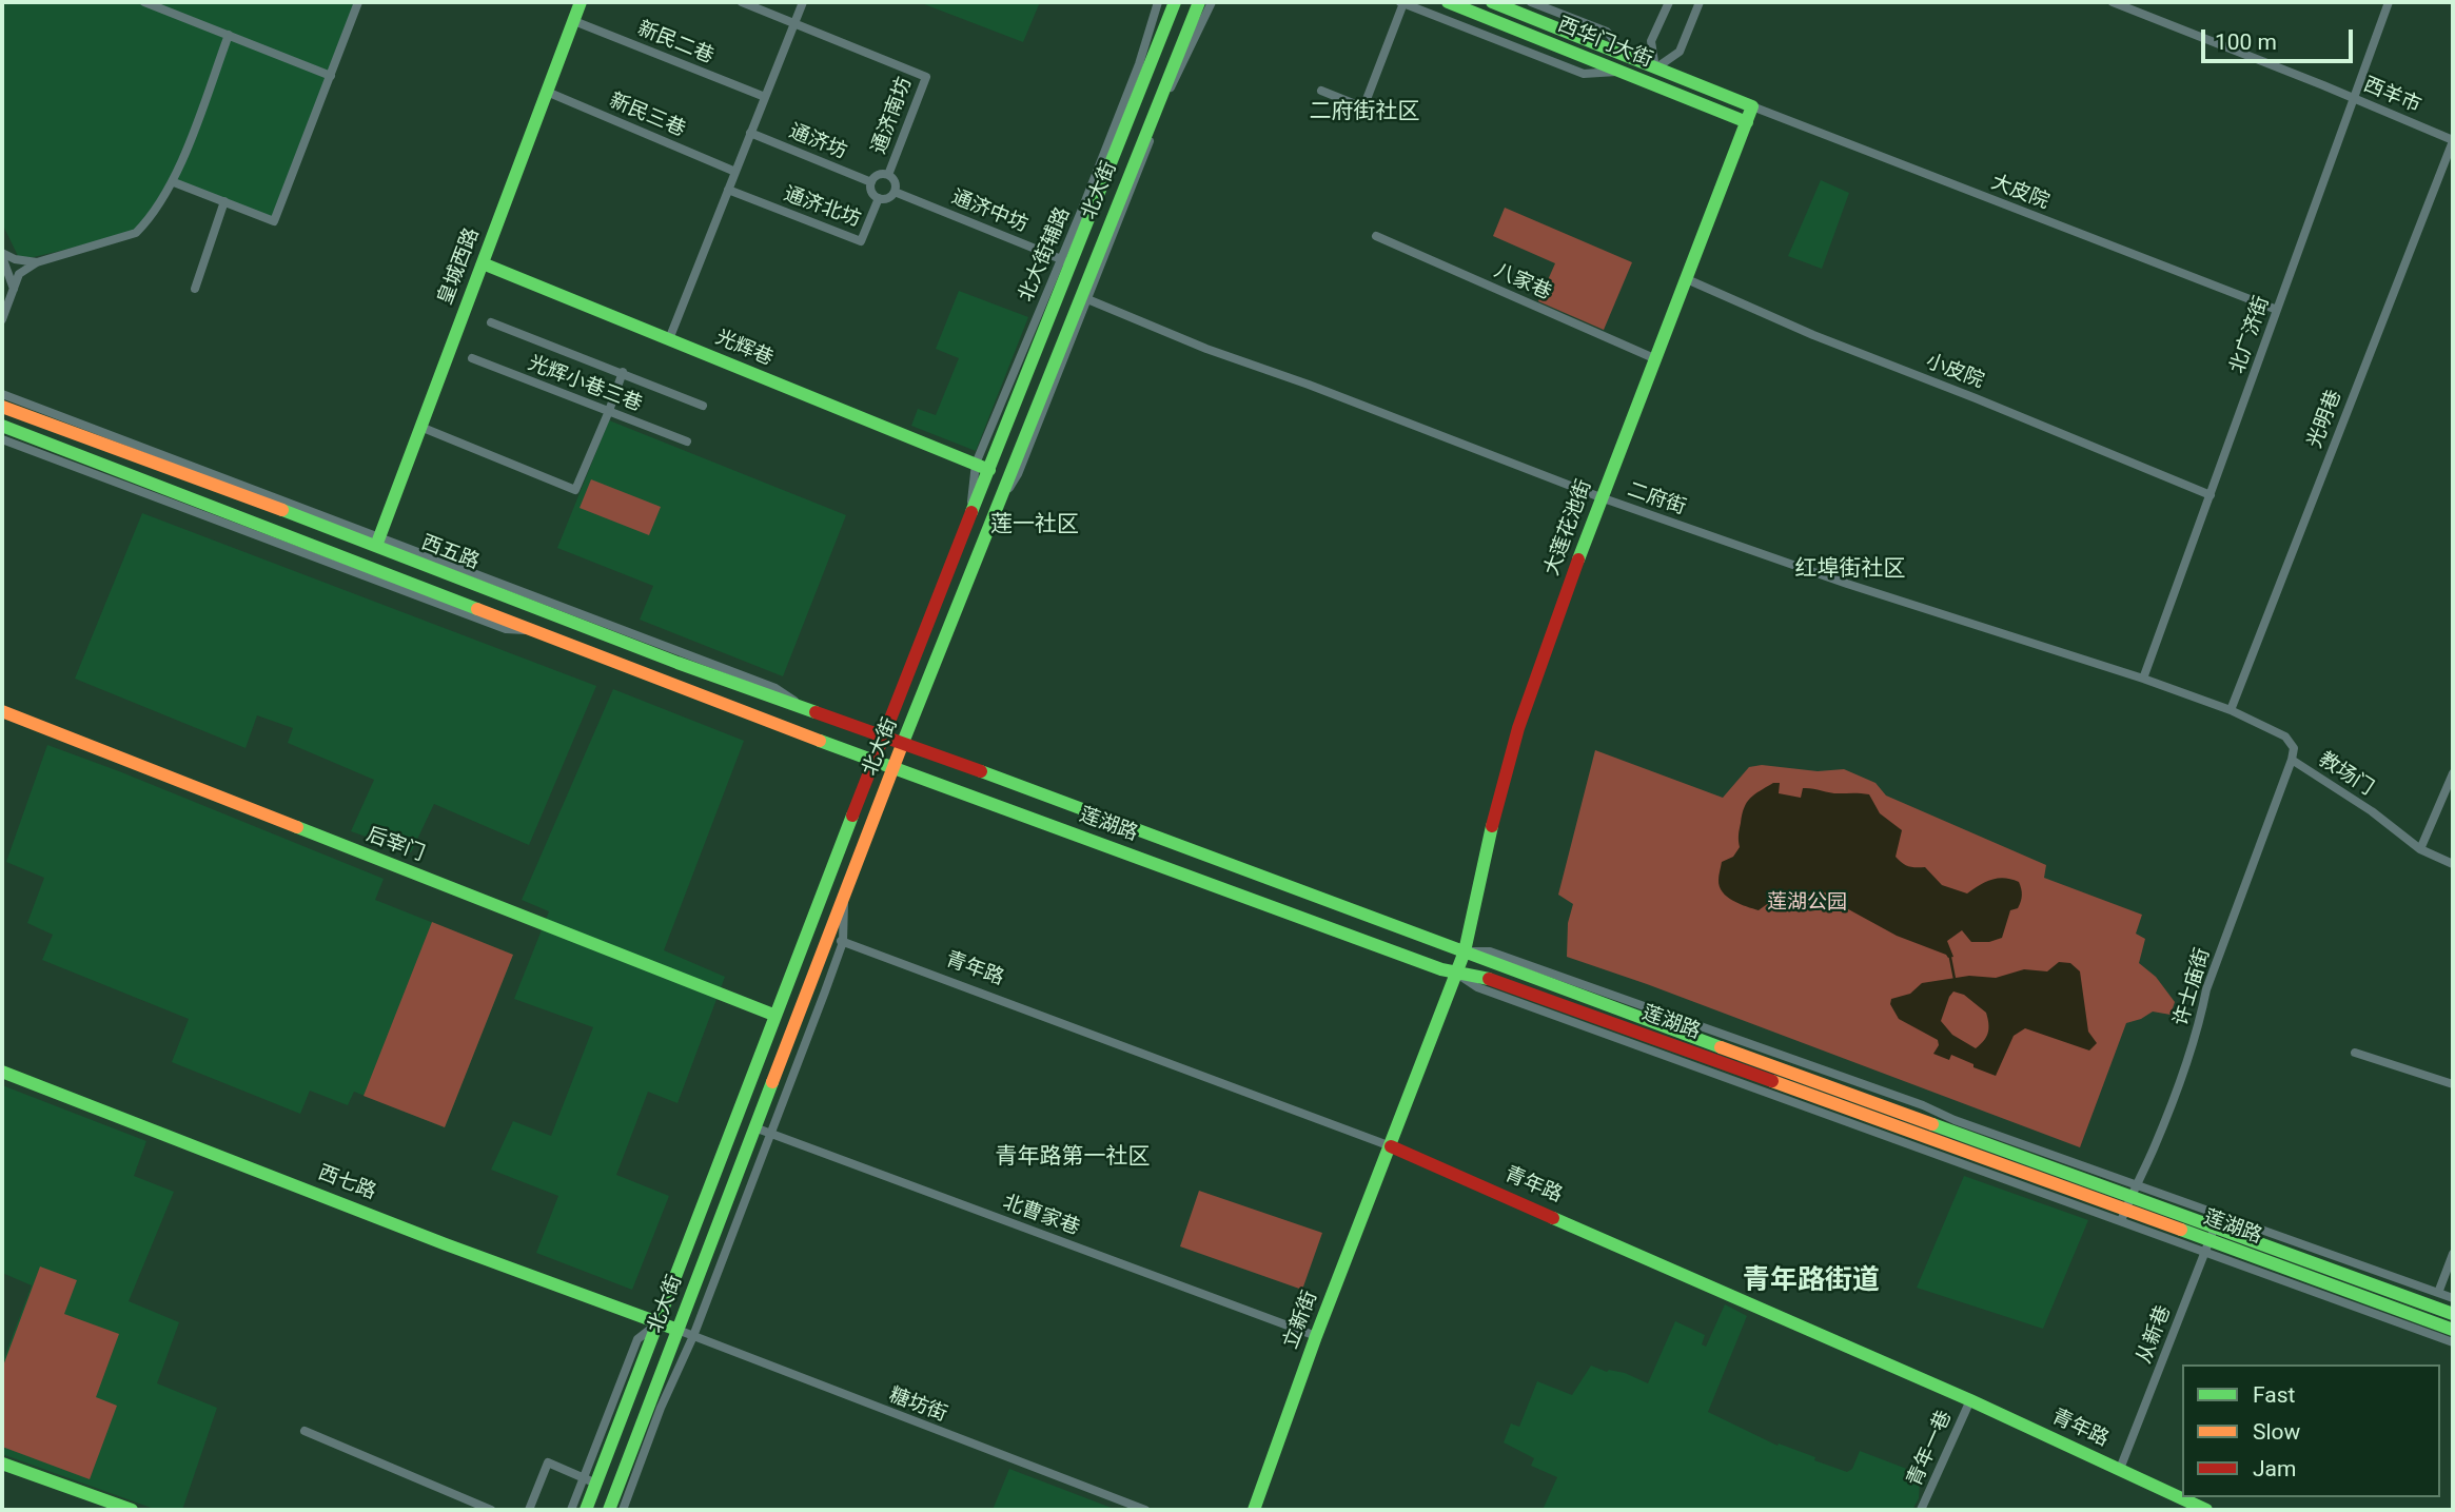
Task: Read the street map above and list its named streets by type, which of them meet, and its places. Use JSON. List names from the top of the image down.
{
  "streets": {
    "main road": [
      "西华门大街",
      "北大街",
      "皇城西路",
      "光辉巷",
      "大莲花池街",
      "西五路",
      "莲湖路",
      "后宰门",
      "青年路",
      "西七路",
      "立新街"
    ],
    "street": [
      "新民二巷",
      "西羊市",
      "新民三巷",
      "通济南坊",
      "通济坊",
      "大皮院",
      "通济北坊",
      "通济中坊",
      "北大街辅路",
      "八家巷",
      "北广济街",
      "小皮院",
      "光辉小巷三巷",
      "光明巷",
      "二府街",
      "教场门",
      "许士庙街",
      "北曹家巷",
      "从新巷",
      "糖坊街",
      "青年一巷"
    ]
  },
  "crossings": [
    ["新民二巷", "皇城西路"],
    ["西华门大街", "大皮院"],
    ["西华门大街", "大莲花池街"],
    ["西羊市", "北广济街"],
    ["西羊市", "光明巷"],
    ["新民三巷", "皇城西路"],
    ["通济南坊", "通济坊"],
    ["通济南坊", "通济北坊"],
    ["通济南坊", "通济中坊"],
    ["通济坊", "通济北坊"],
    ["通济坊", "通济中坊"],
    ["北大街", "通济中坊"],
    ["北大街", "北大街辅路"],
    ["北大街", "光辉巷"],
    ["北大街", "二府街"],
    ["北大街", "西五路"],
    ["北大街", "莲湖路"],
    ["北大街", "后宰门"],
    ["北大街", "青年路"],
    ["北大街", "西七路"],
    ["北大街", "北曹家巷"],
    ["北大街", "糖坊街"],
    ["大皮院", "北广济街"],
    ["大皮院", "大莲花池街"],
    ["通济北坊", "通济中坊"],
    ["通济中坊", "北大街辅路"],
    ["北大街辅路", "光辉巷"],
    ["皇城西路", "光辉巷"],
    ["皇城西路", "西五路"],
    ["八家巷", "大莲花池街"],
    ["北广济街", "小皮院"],
    ["北广济街", "二府街"],
    ["小皮院", "大莲花池街"],
    ["光明巷", "二府街"],
    ["光明巷", "教场门"],
    ["二府街", "大莲花池街"],
    ["二府街", "教场门"],
    ["大莲花池街", "莲湖路"],
    ["大莲花池街", "立新街"],
    ["西五路", "莲湖路"],
    ["教场门", "许士庙街"],
    ["莲湖路", "许士庙街"],
    ["莲湖路", "立新街"],
    ["莲湖路", "从新巷"],
    ["青年路", "立新街"],
    ["青年路", "从新巷"],
    ["青年路", "青年一巷"],
    ["西七路", "糖坊街"],
    ["北曹家巷", "立新街"]
  ],
  "districts": [
    "二府街社区",
    "莲一社区",
    "红埠街社区",
    "青年路第一社区",
    "青年路街道"
  ],
  "parks": ["莲湖公园"],
  "legend": ["Fast", "Slow", "Jam"],
  "scale_bar": "100 m"
}
